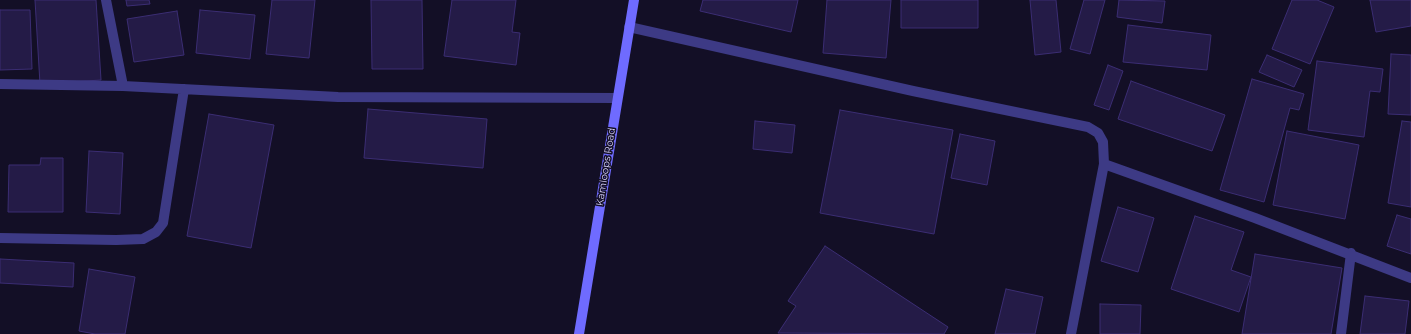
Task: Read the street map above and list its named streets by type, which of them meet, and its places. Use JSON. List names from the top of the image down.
{
  "streets": {
    "main road": ["Kamloops Road"]
  }
}
